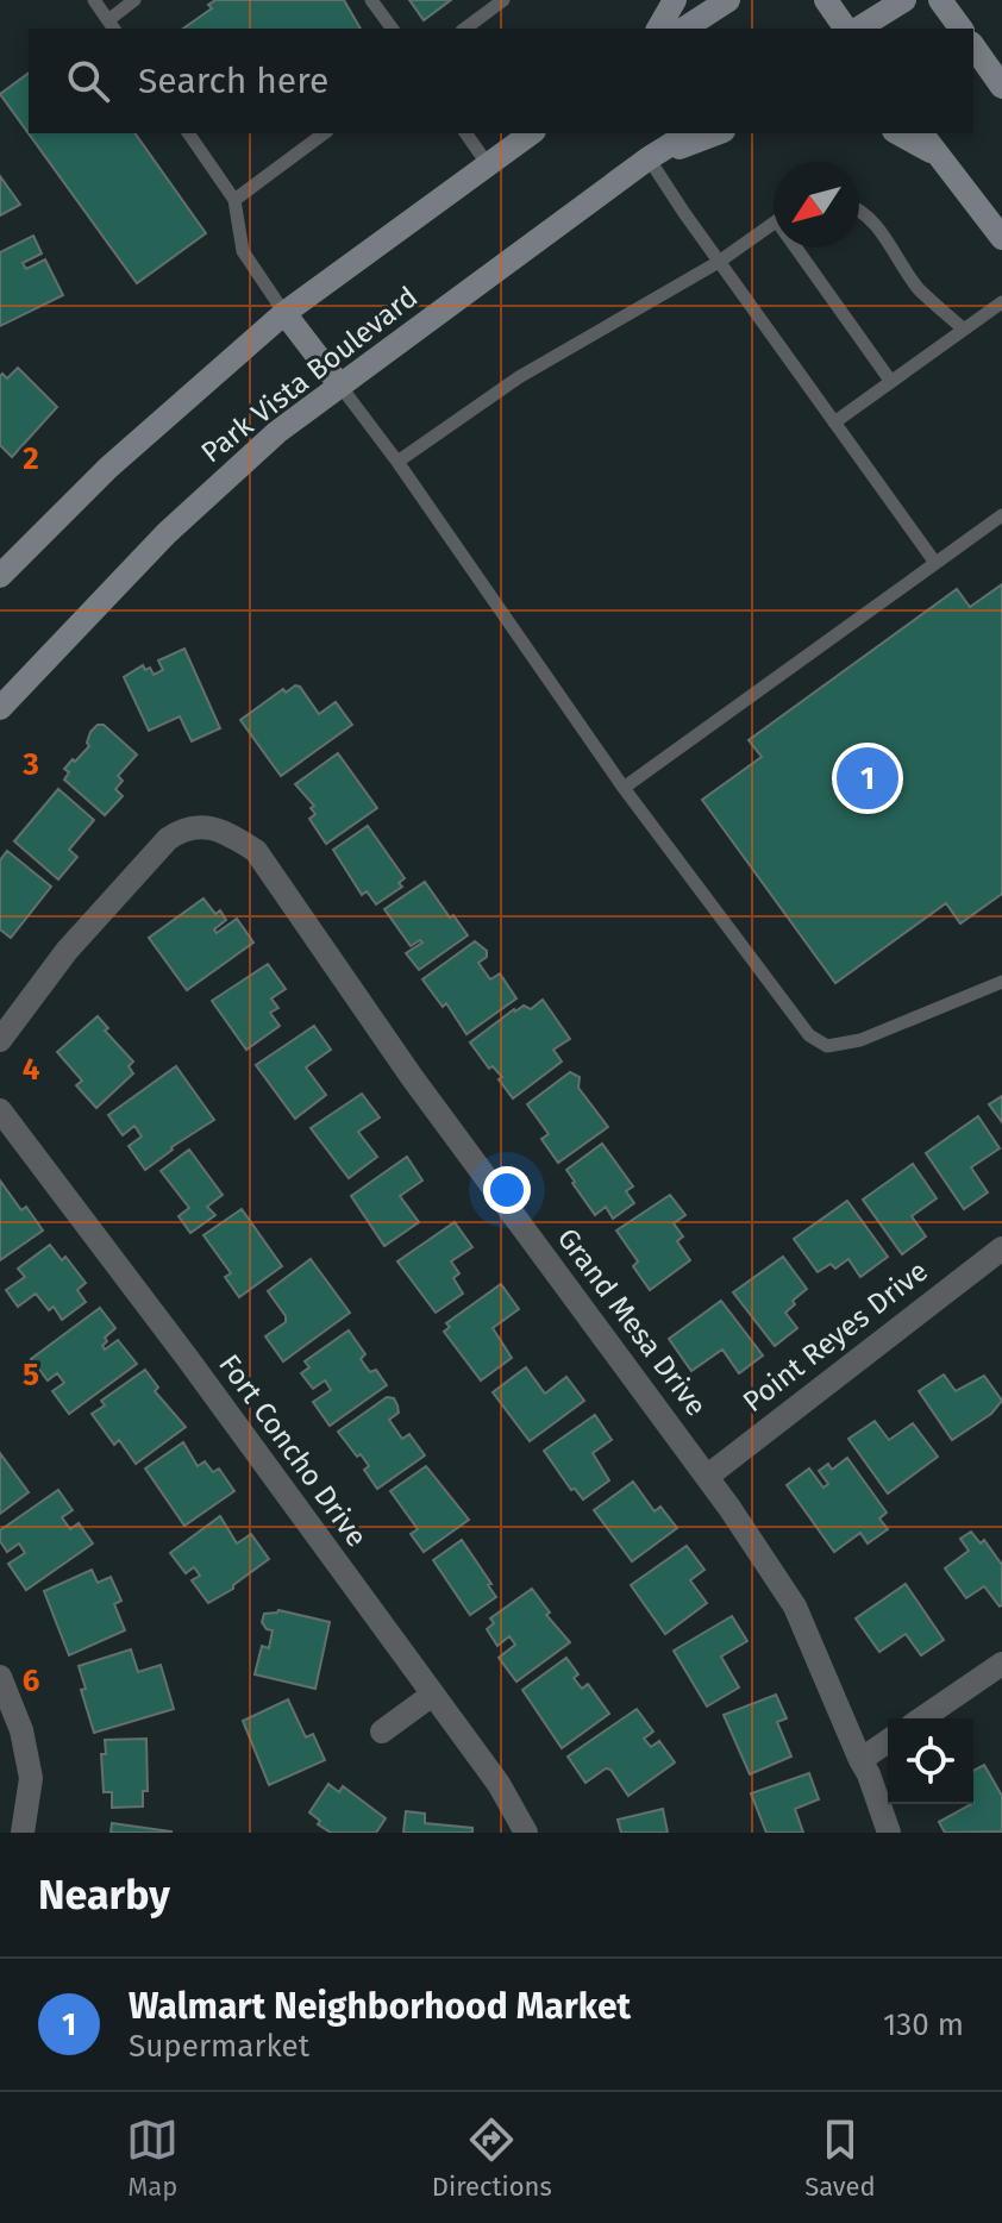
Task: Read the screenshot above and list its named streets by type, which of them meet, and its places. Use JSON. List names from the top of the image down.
{
  "streets": {
    "main road": ["Park Vista Boulevard"],
    "street": ["Grand Mesa Drive", "Point Reyes Drive", "Fort Concho Drive"]
  },
  "crossings": [
    ["Grand Mesa Drive", "Point Reyes Drive"]
  ],
  "north": "bottom left",
  "page": {
    "search": "Search here",
    "pins": "1",
    "heading": "Nearby",
    "list": [
      {
        "mark": "1",
        "name": "Walmart Neighborhood Market",
        "note": "Supermarket",
        "value": "130 m"
      }
    ],
    "nav": ["Map", "Directions", "Saved"]
  },
  "grid": {
    "rows": [
      "2",
      "3",
      "4",
      "5",
      "6"
    ]
  }
}
